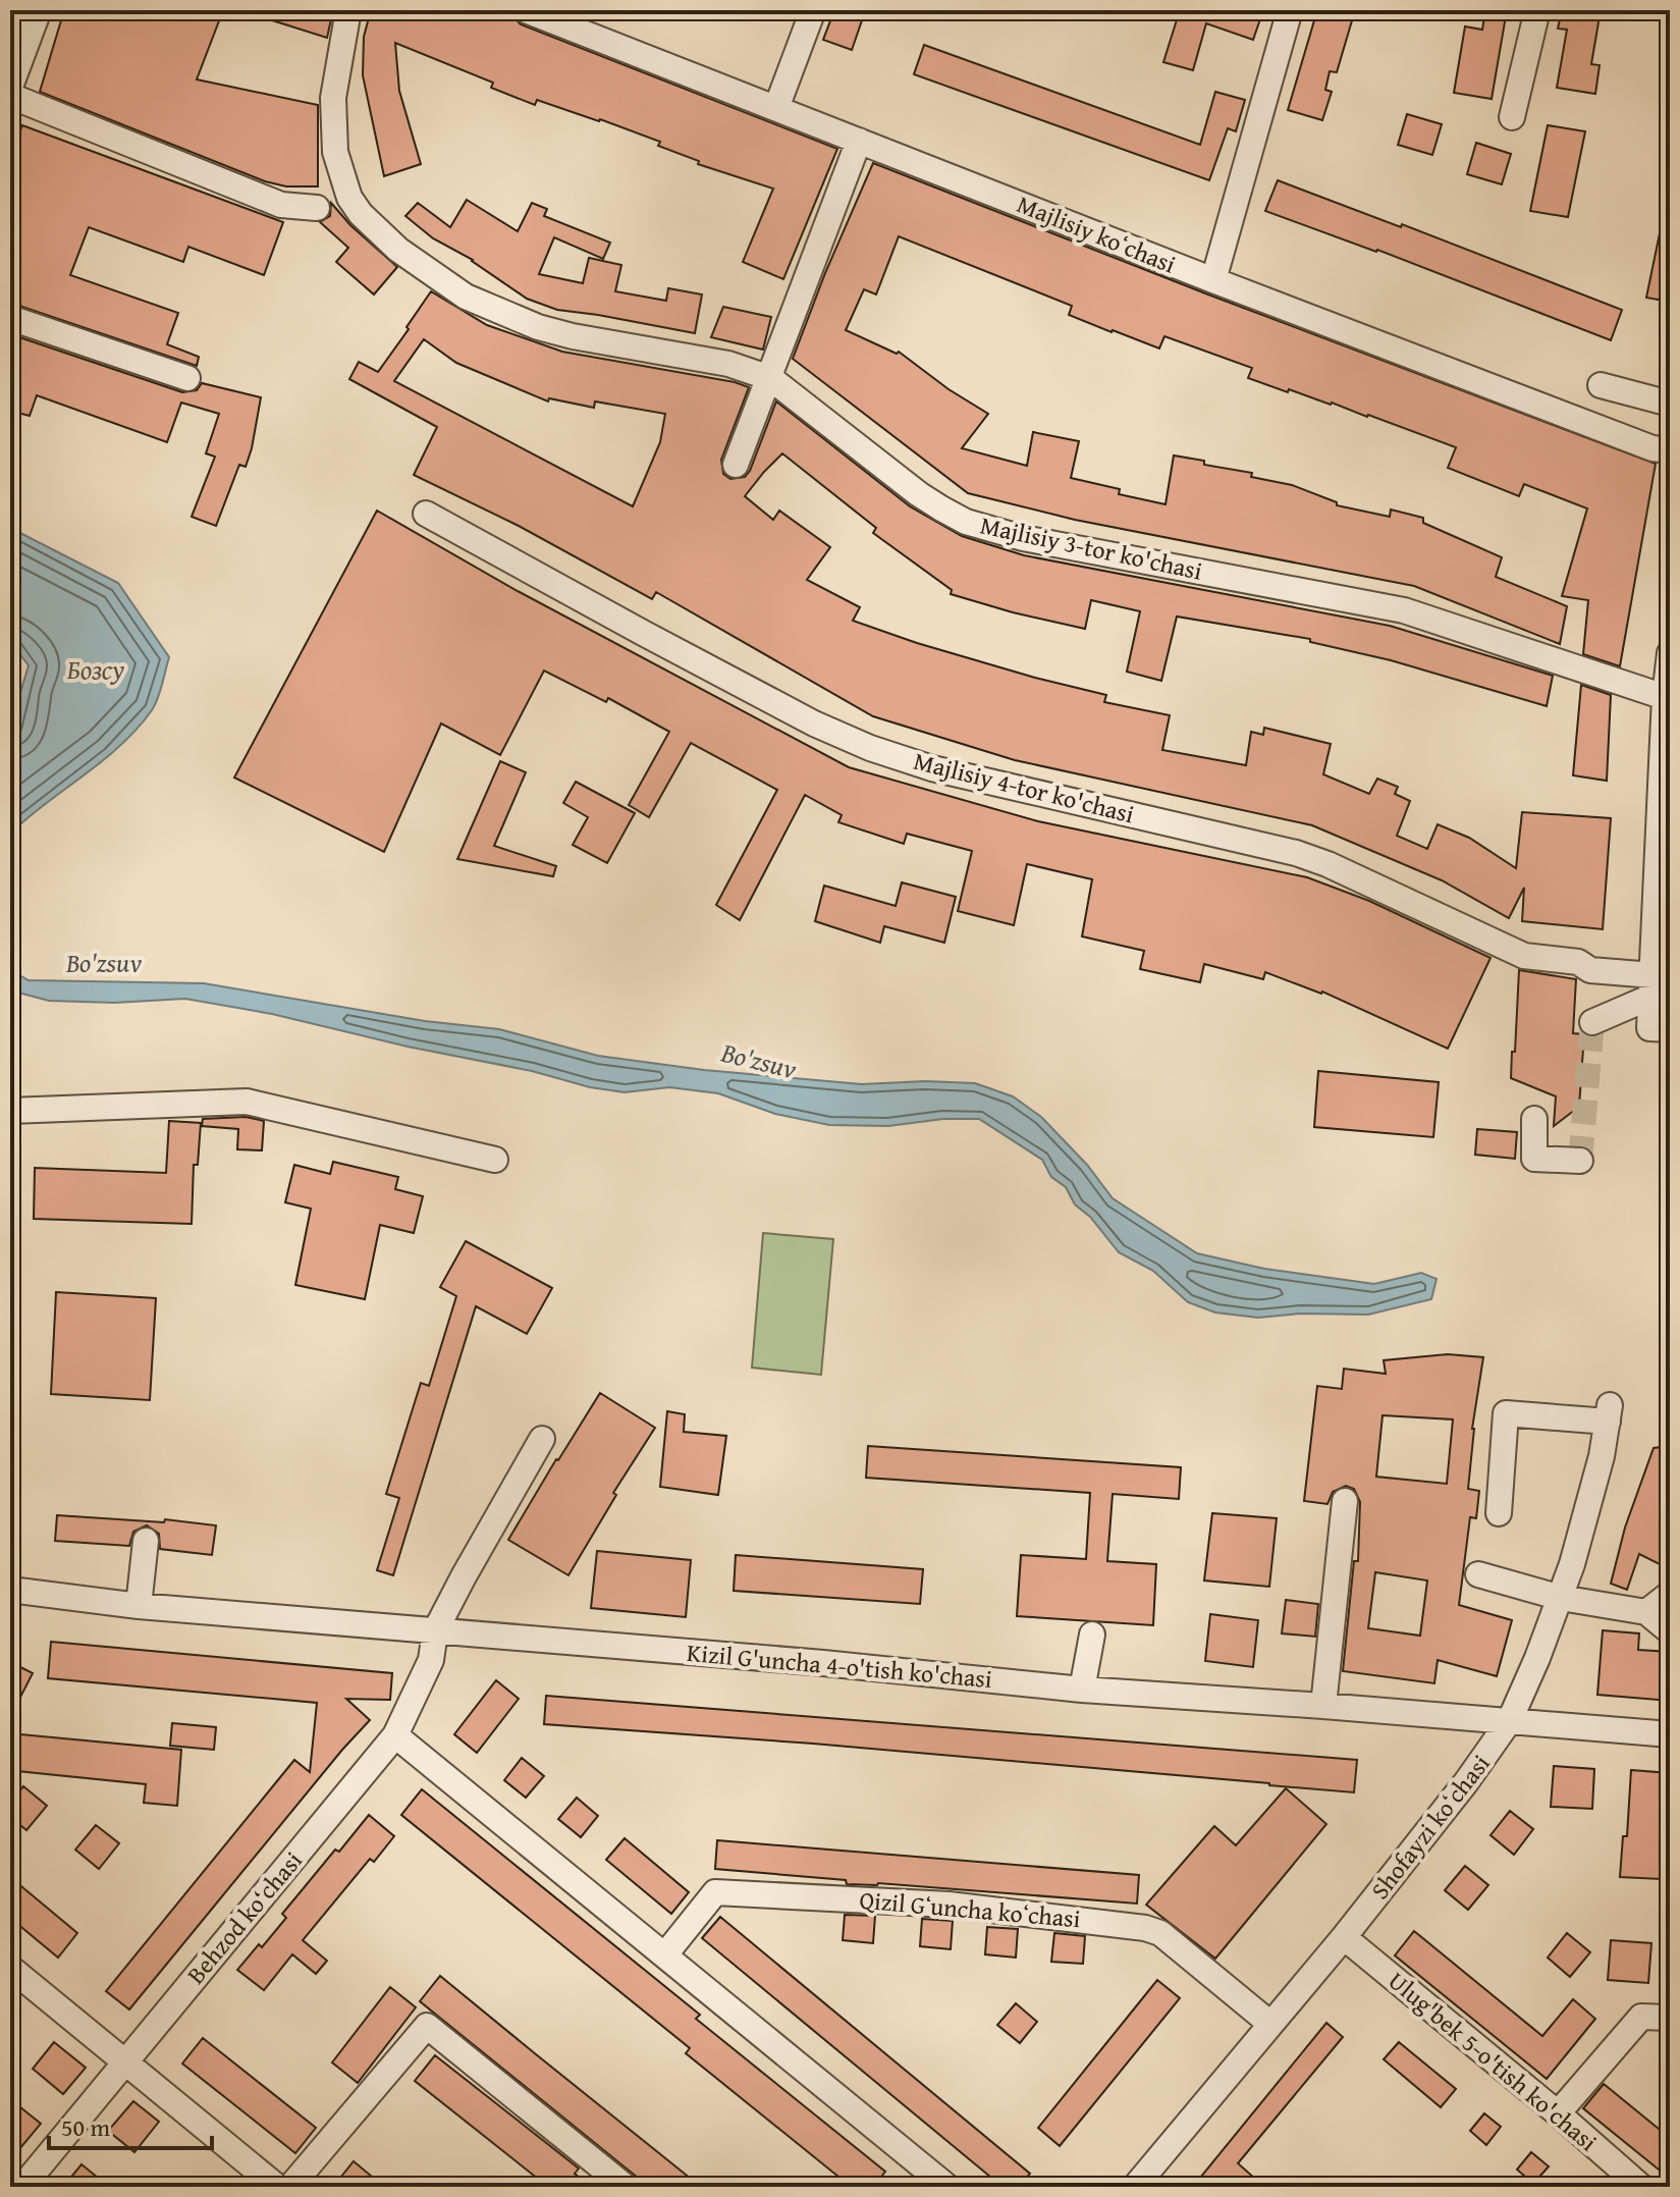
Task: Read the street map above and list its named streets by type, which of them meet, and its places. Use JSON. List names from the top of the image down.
{
  "streets": {
    "street": [
      "Majlisiy koʻchasi",
      "Majlisiy 3-tor ko'chasi",
      "Majlisiy 4-tor ko'chasi",
      "Kizil G'uncha 4-o'tish ko'chasi",
      "Shofayzi koʻchasi",
      "Qizil Gʻuncha koʻchasi",
      "Behzod ko‘chasi",
      "Ulug'bek 5-o'tish ko'chasi"
    ]
  },
  "crossings": [
    ["Kizil G'uncha 4-o'tish ko'chasi", "Shofayzi koʻchasi"],
    ["Kizil G'uncha 4-o'tish ko'chasi", "Behzod ko‘chasi"],
    ["Shofayzi koʻchasi", "Qizil Gʻuncha koʻchasi"],
    ["Shofayzi koʻchasi", "Ulug'bek 5-o'tish ko'chasi"]
  ],
  "water": ["Бозсу", "Bo'zsuv"],
  "scale_bar": "50 m"
}
